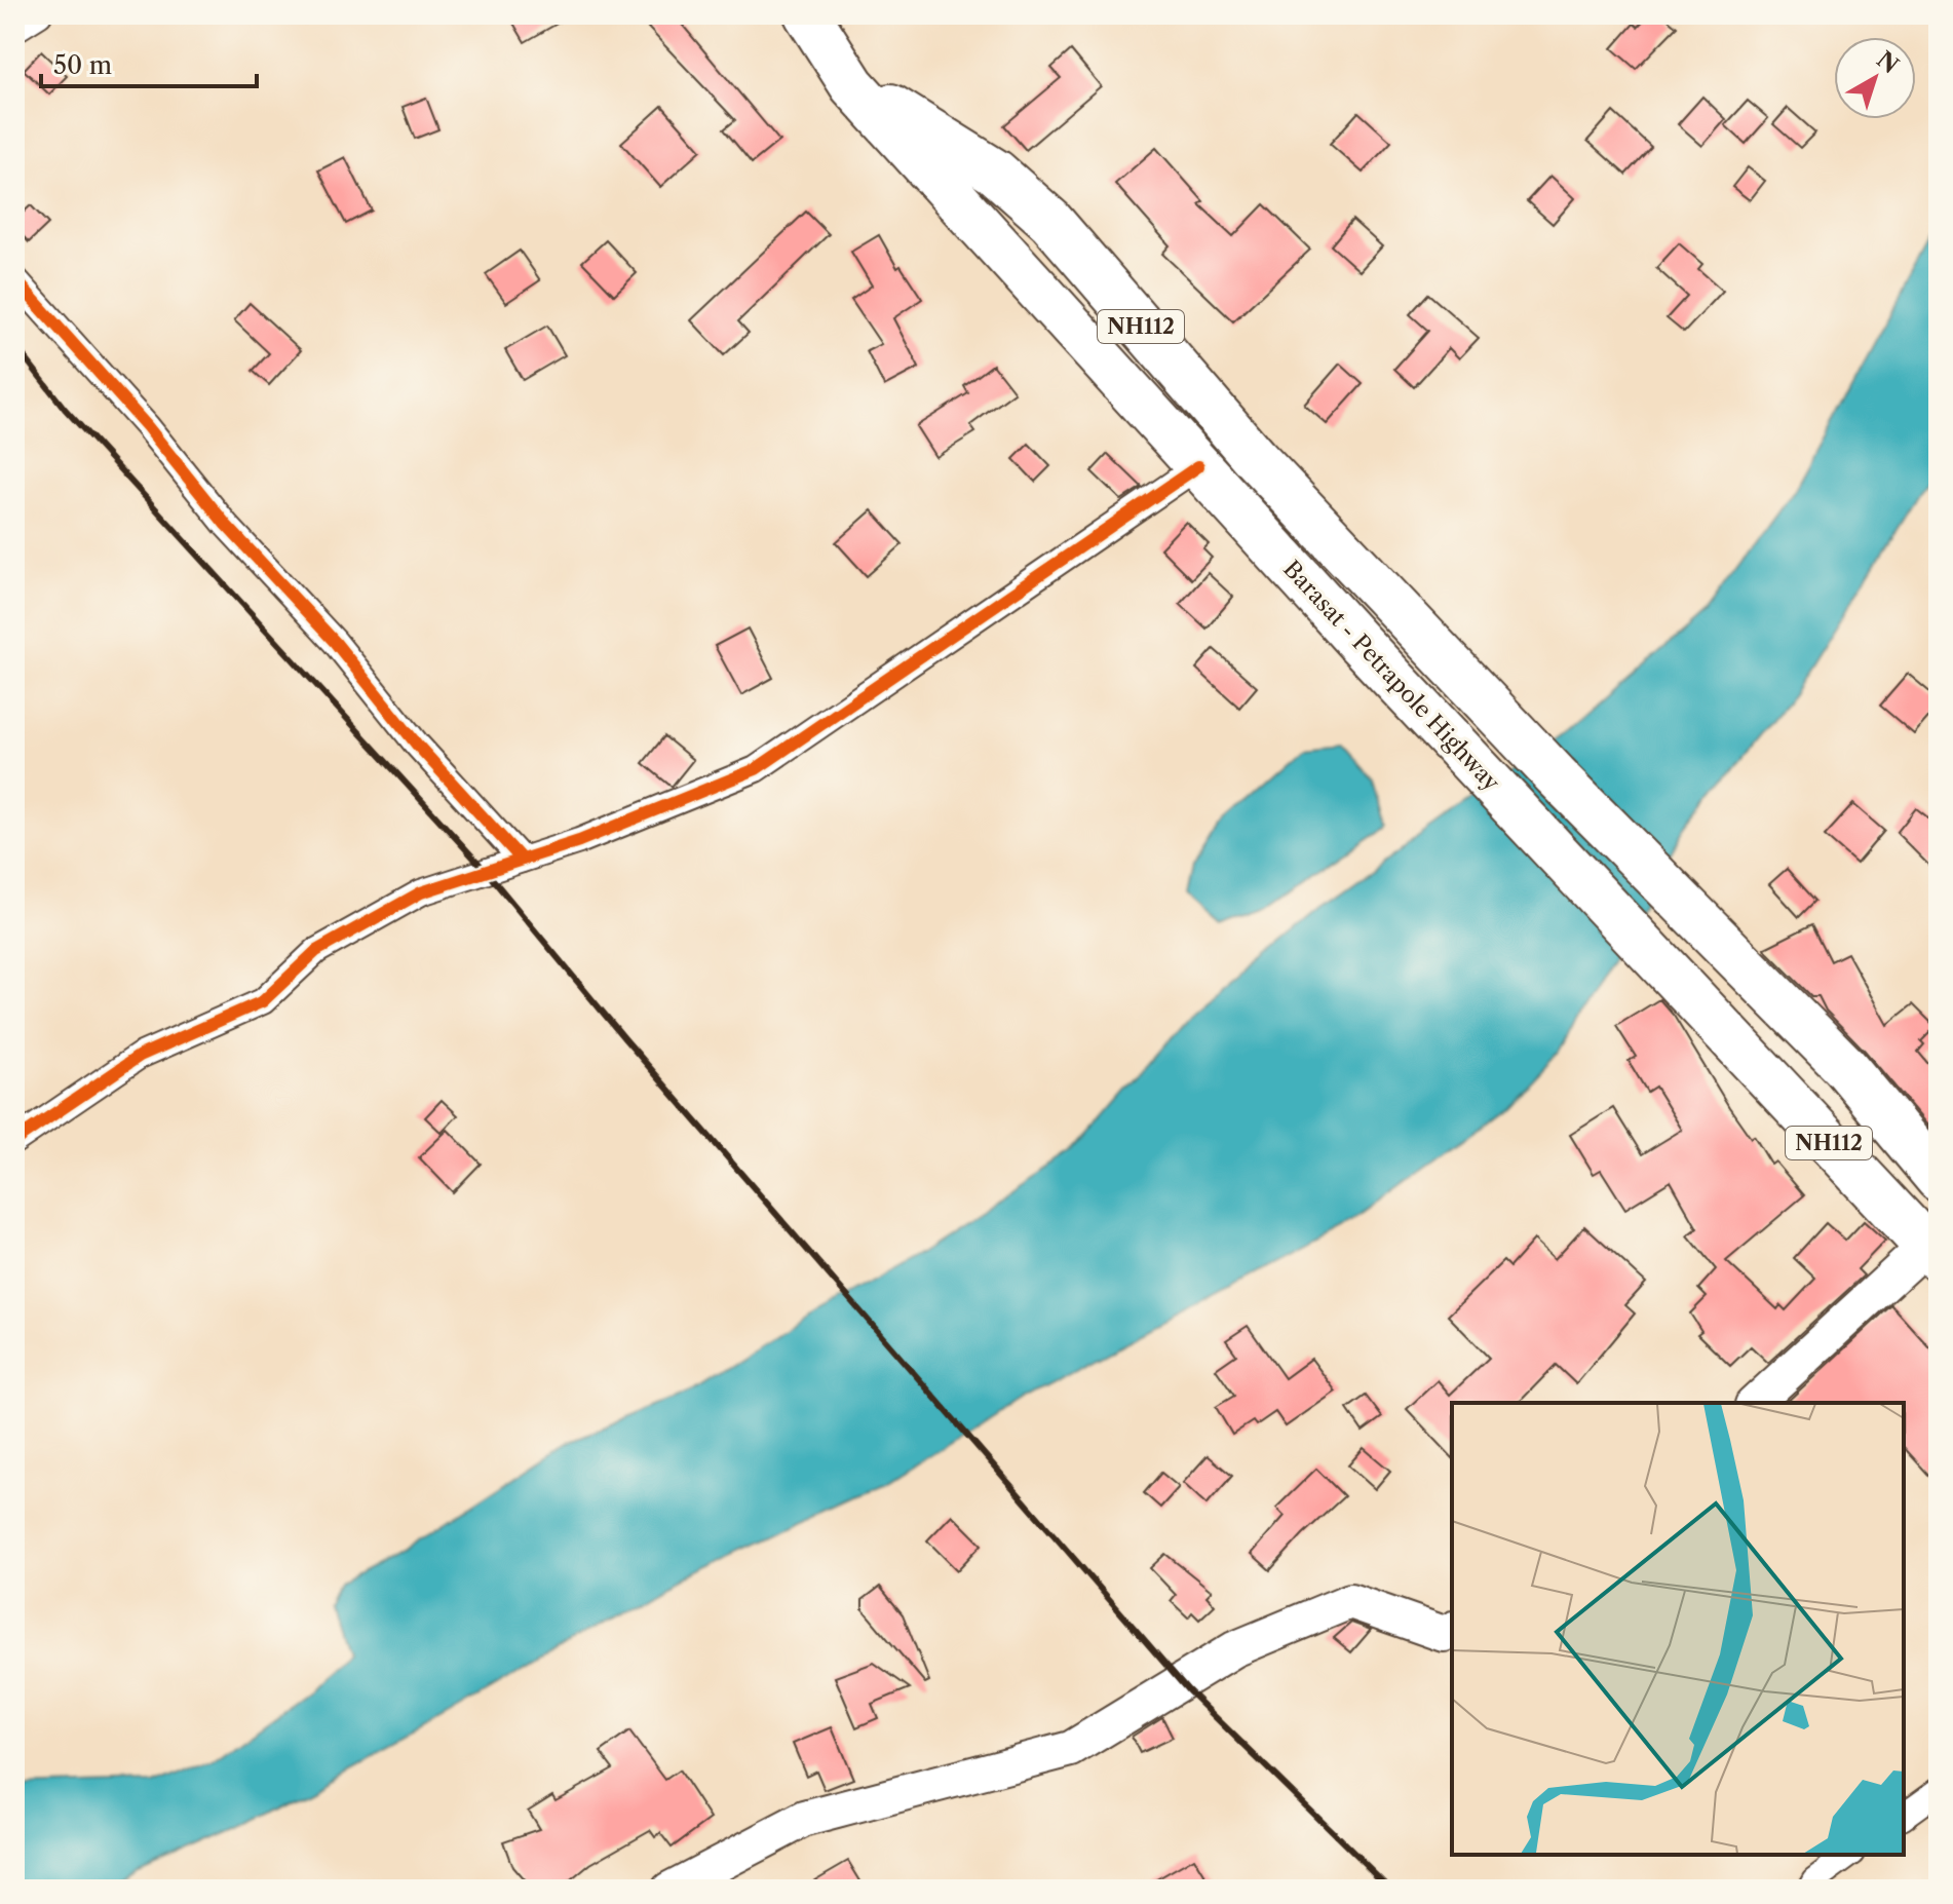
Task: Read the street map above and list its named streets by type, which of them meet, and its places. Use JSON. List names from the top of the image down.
{
  "streets": {
    "highway": ["NH112", "Barasat - Petrapole Highway"]
  },
  "scale_bar": "50 m",
  "north": "top right"
}
